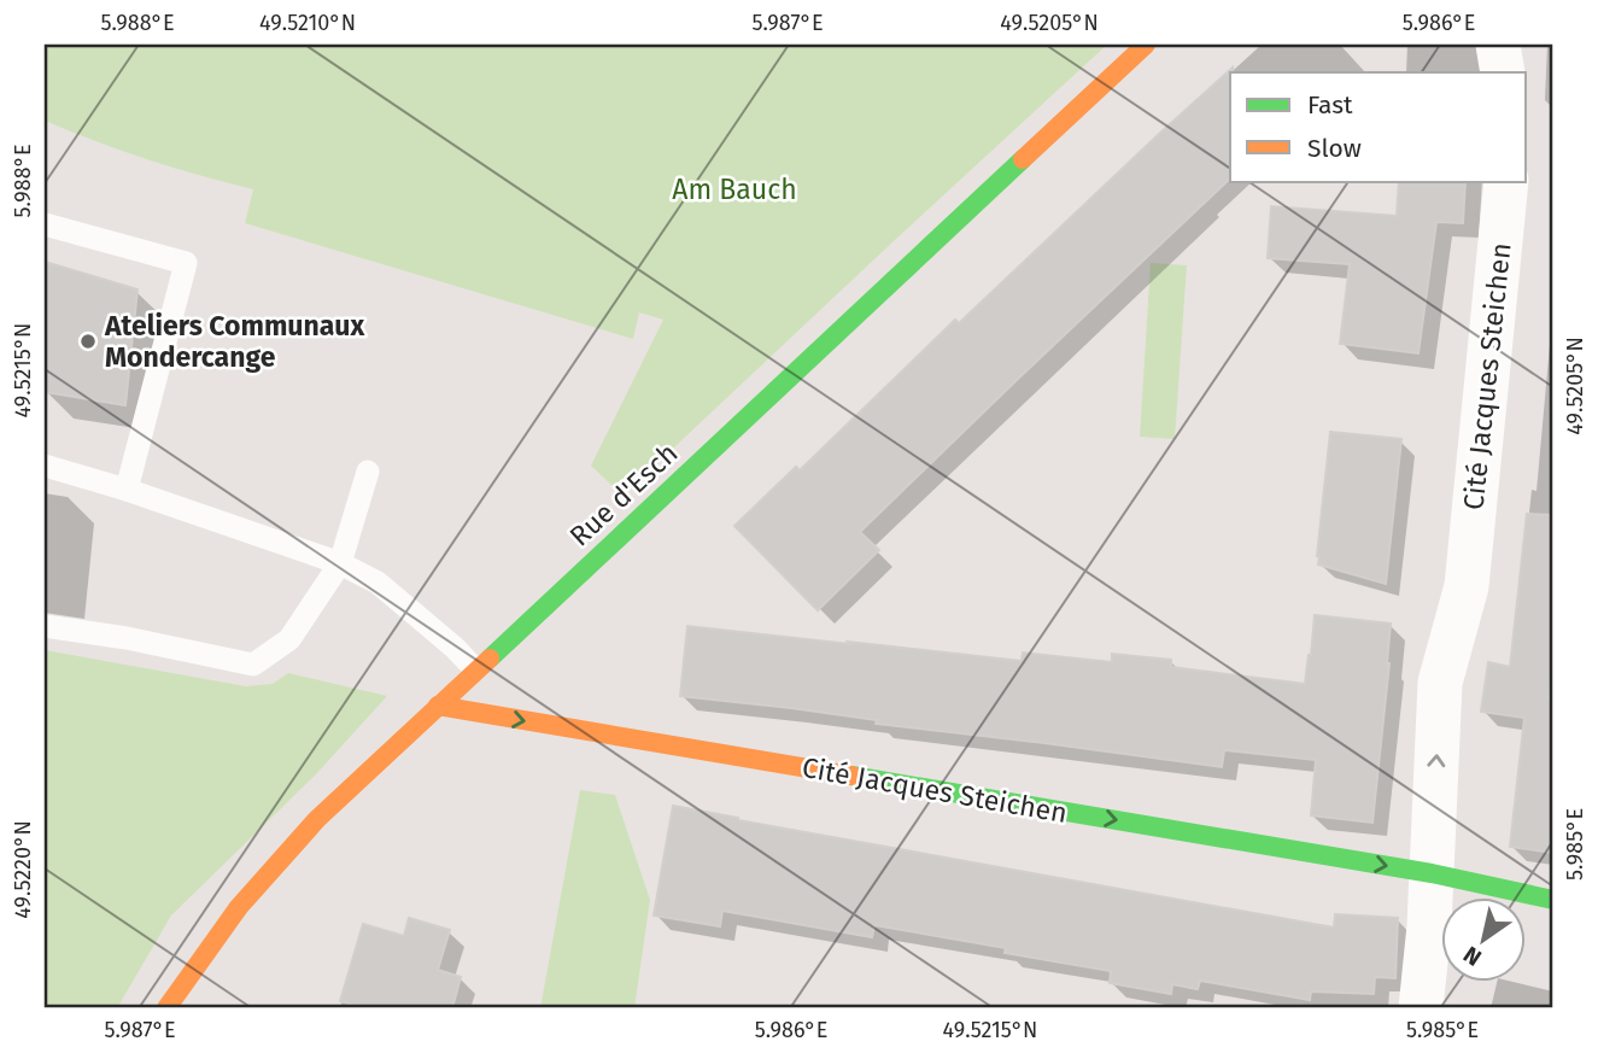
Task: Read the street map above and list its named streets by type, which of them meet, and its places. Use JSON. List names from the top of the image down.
{
  "streets": {
    "main road": ["Cité Jacques Steichen", "Rue d'Esch"]
  },
  "crossings": [
    ["Cité Jacques Steichen", "Rue d'Esch"]
  ],
  "parks": ["Am Bauch"],
  "places": ["Ateliers Communaux Mondercange"],
  "legend": ["Fast", "Slow"],
  "north": "bottom left",
  "coordinates": [
    "5.988°E",
    "49.5210°N",
    "5.987°E",
    "49.5205°N",
    "5.986°E",
    "49.5215°N",
    "5.985°E",
    "49.5220°N"
  ]
}
